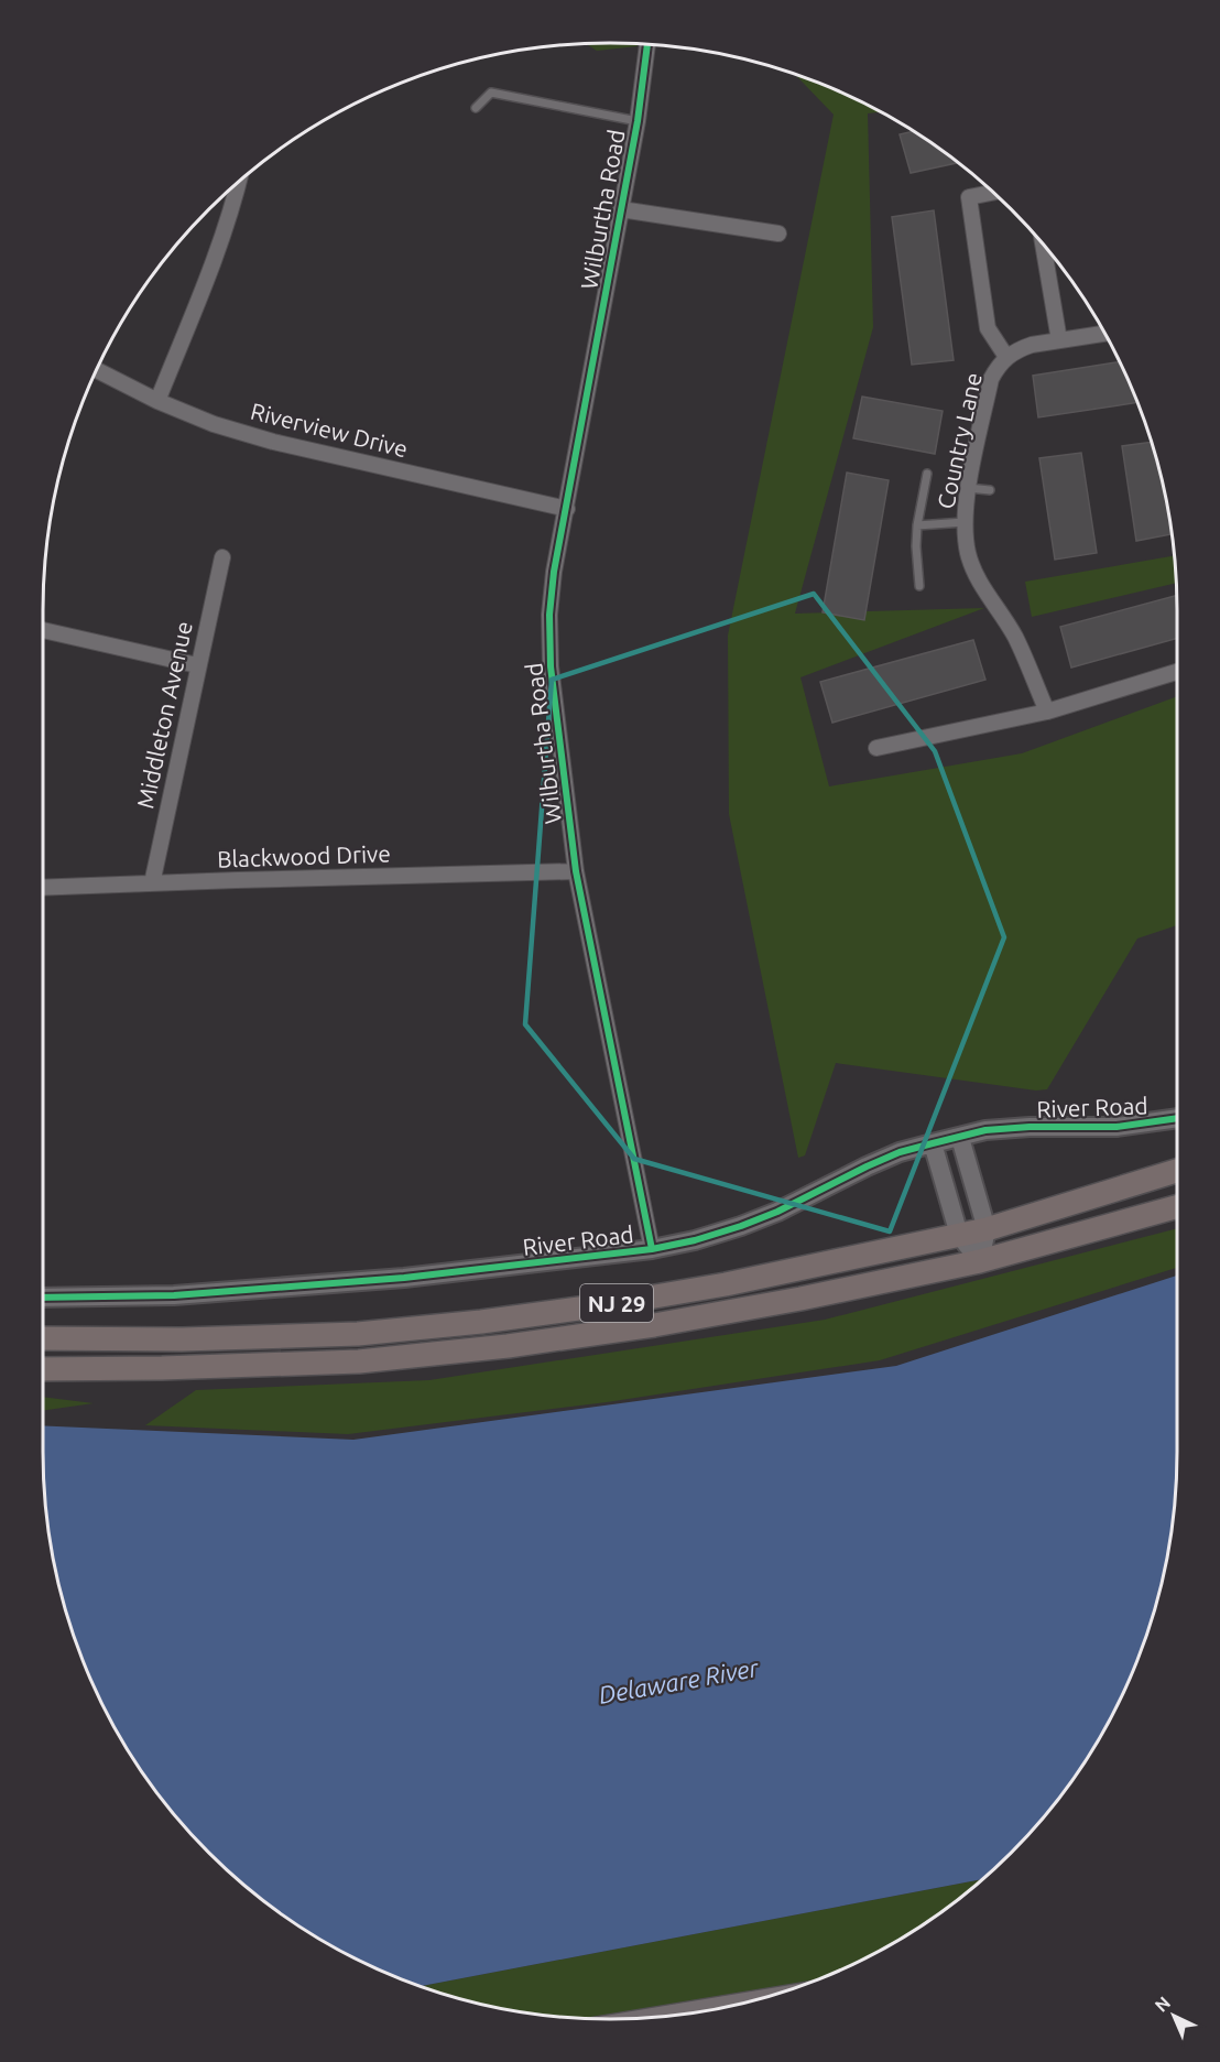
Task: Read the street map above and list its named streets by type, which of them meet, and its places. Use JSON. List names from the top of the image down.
{
  "streets": {
    "highway": ["NJ 29"],
    "street": [
      "Wilburtha Road",
      "Riverview Drive",
      "Country Lane",
      "Middleton Avenue",
      "Blackwood Drive",
      "River Road"
    ]
  },
  "crossings": [
    ["Wilburtha Road", "Riverview Drive"],
    ["Wilburtha Road", "Blackwood Drive"],
    ["Wilburtha Road", "River Road"],
    ["Middleton Avenue", "Blackwood Drive"]
  ],
  "water": ["Delaware River"],
  "north": "top left"
}
